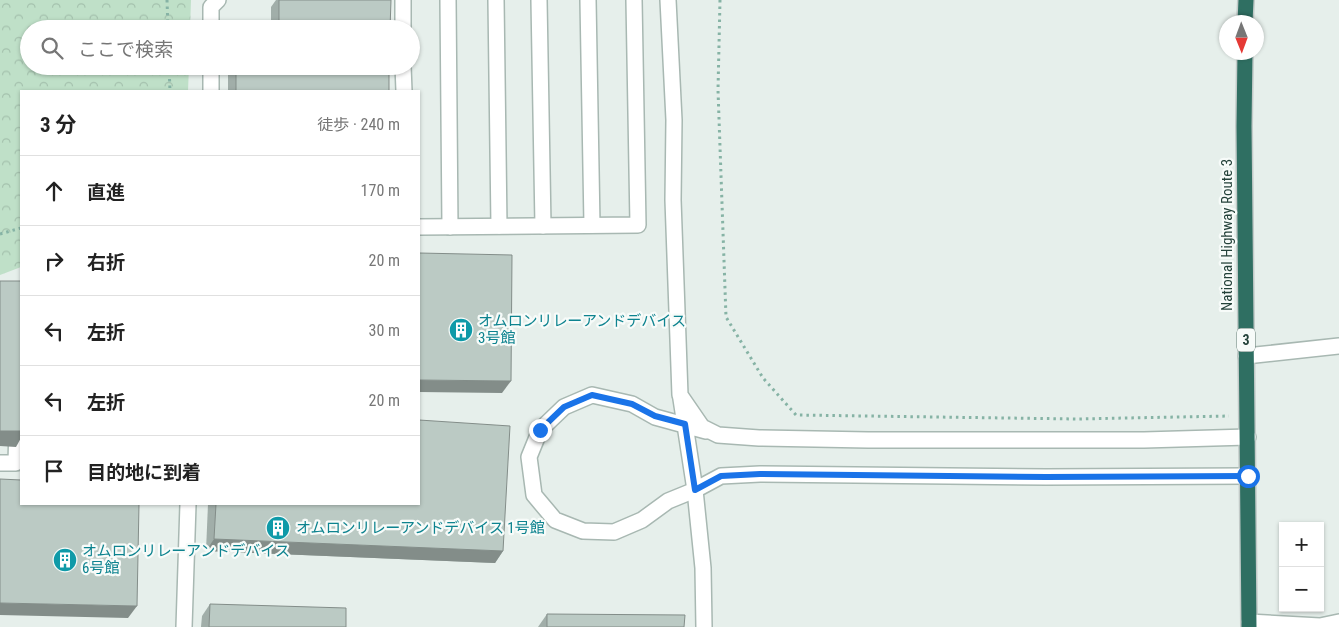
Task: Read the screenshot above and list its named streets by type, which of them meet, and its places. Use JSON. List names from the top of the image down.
{
  "streets": {
    "highway": ["National Highway Route 3", "3"]
  },
  "places": {
    "building": ["オムロンリレーアンドデバイス 3号館", "オムロンリレーアンドデバイス 1号館", "オムロンリレーアンドデバイス 6号館"]
  },
  "north": "bottom",
  "page": {
    "search": "ここで検索",
    "heading": ["3 分", "徒歩 · 240 m"],
    "list": [
      ["直進", "170 m"],
      ["右折", "20 m"],
      ["左折", "30 m"],
      ["左折", "20 m"],
      "目的地に到着"
    ],
    "map_buttons": ["+", "−"]
  }
}
